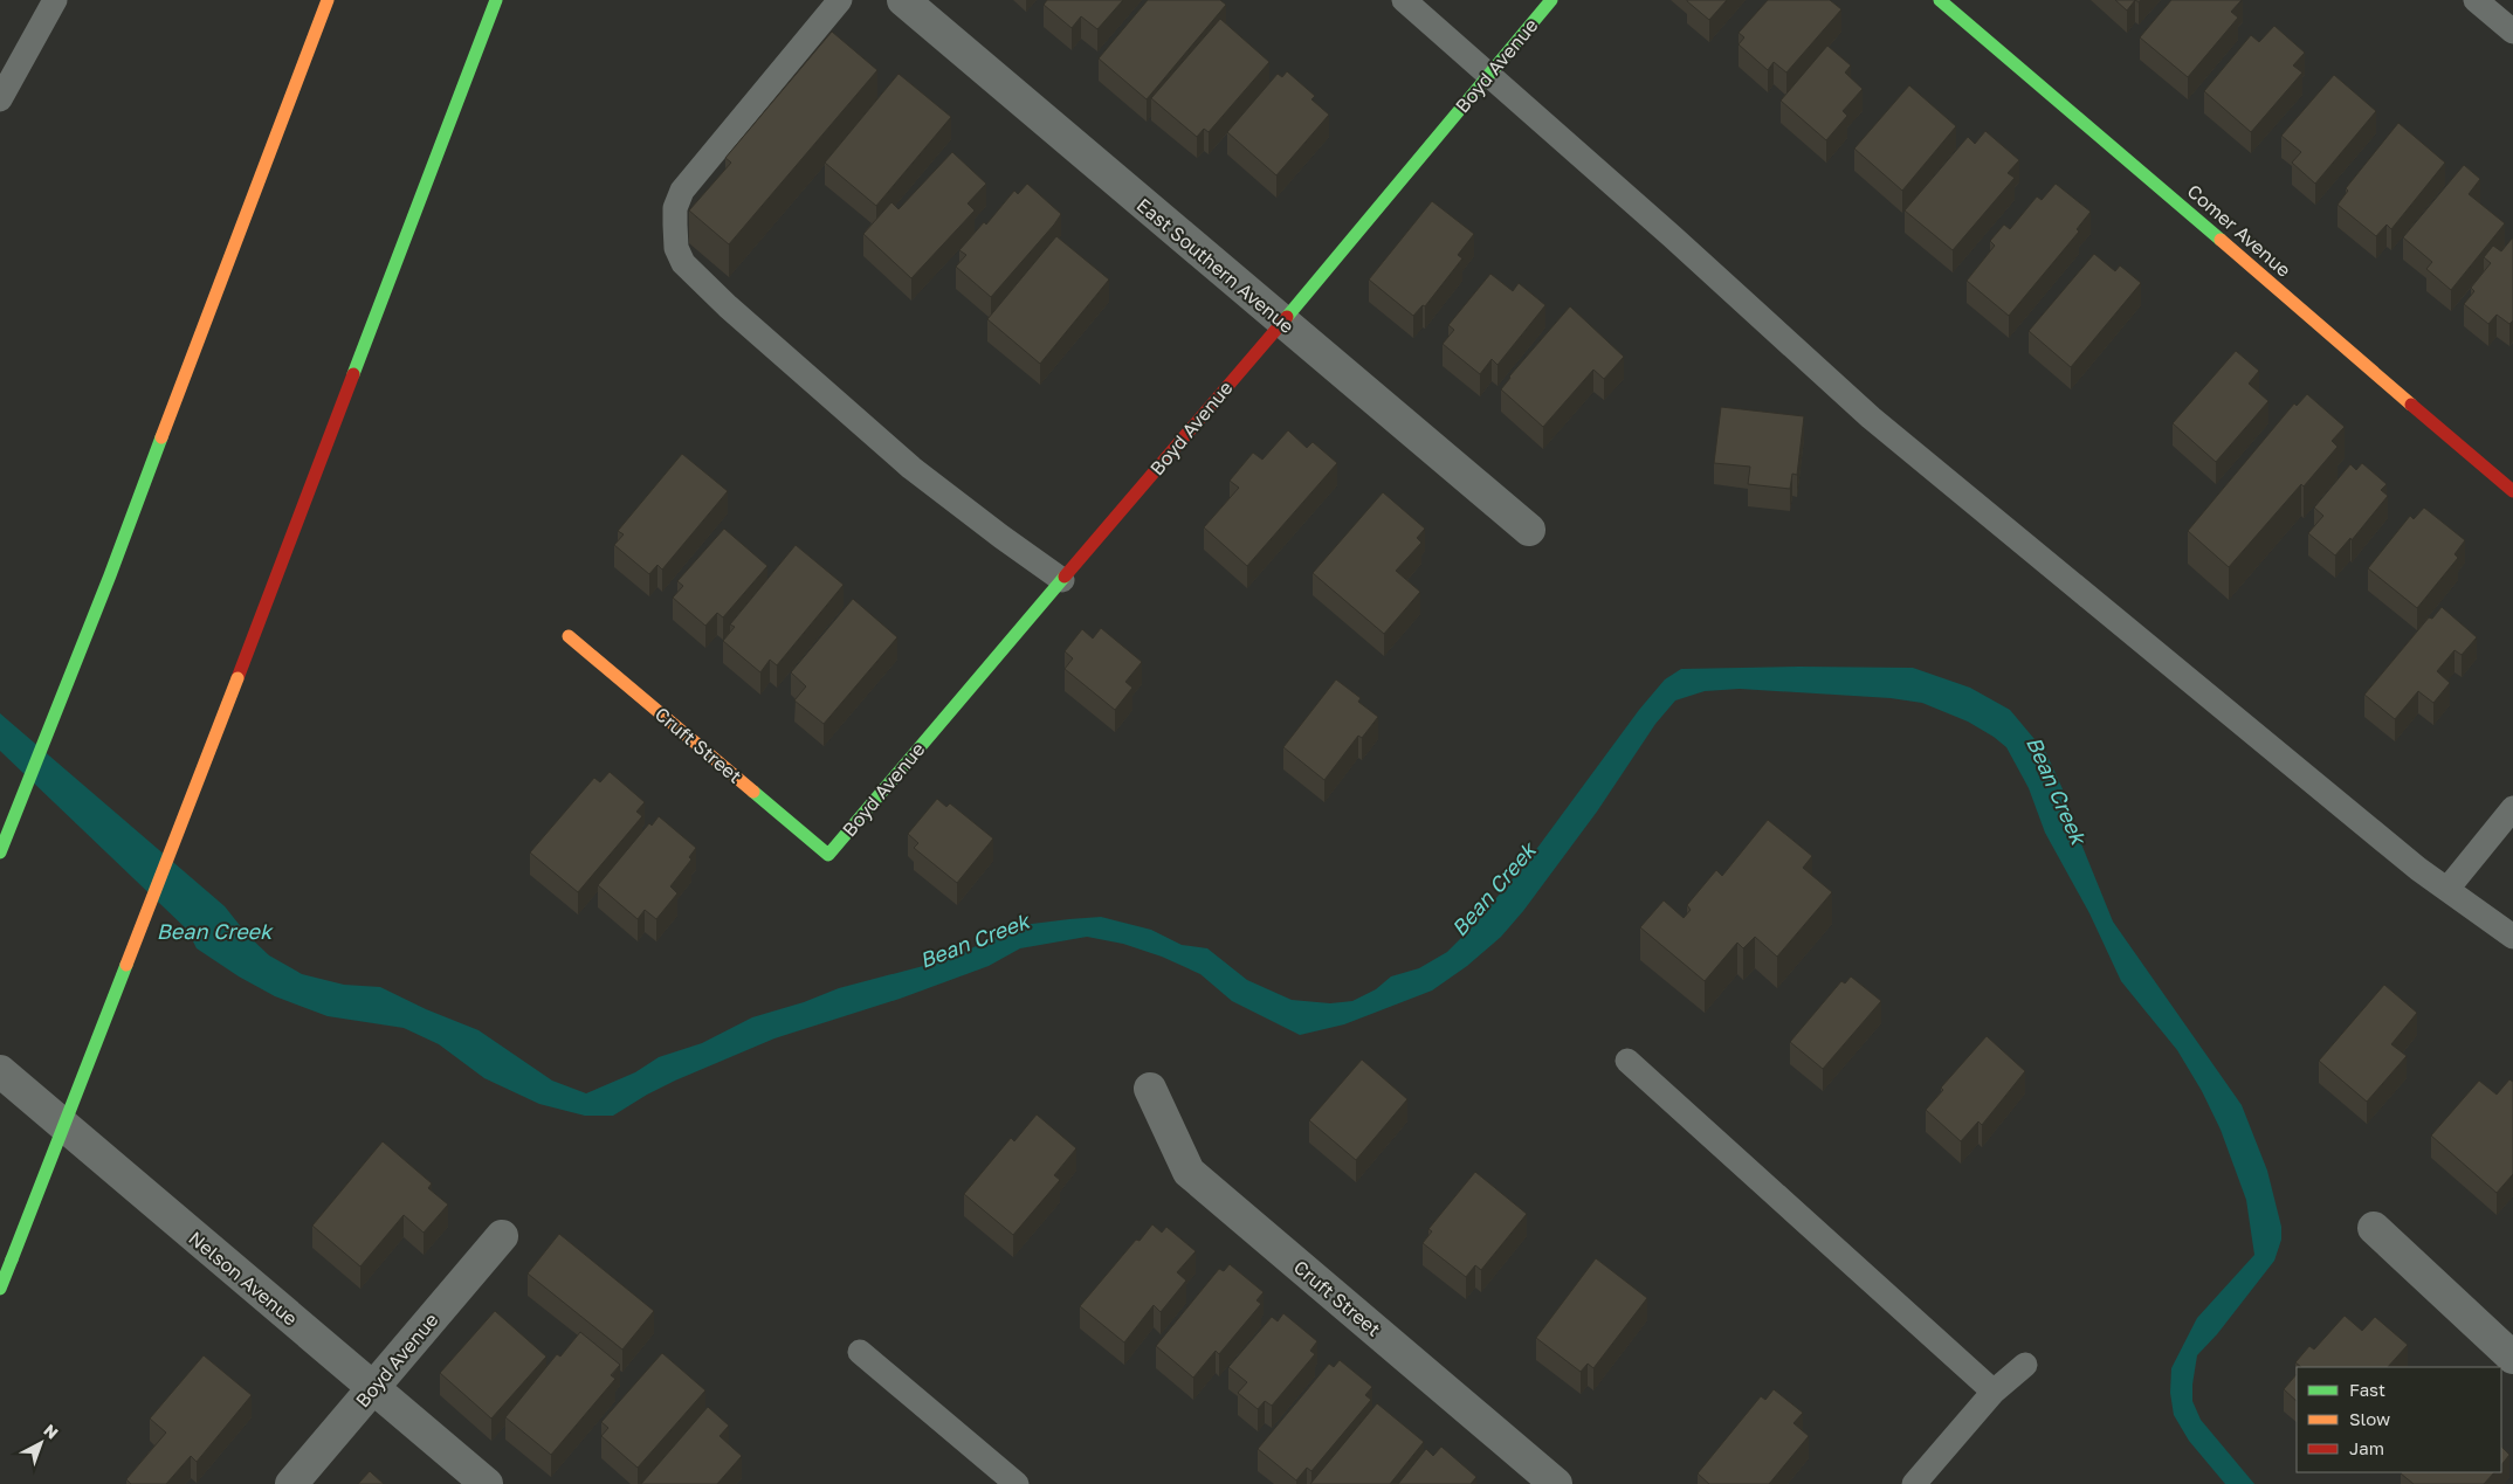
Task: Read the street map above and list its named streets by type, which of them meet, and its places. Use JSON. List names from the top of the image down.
{
  "streets": {
    "main road": ["Boyd Avenue", "Comer Avenue", "Cruft Street"],
    "street": ["East Southern Avenue", "Nelson Avenue"]
  },
  "crossings": [
    ["Boyd Avenue", "East Southern Avenue"],
    ["Boyd Avenue", "Cruft Street"],
    ["Boyd Avenue", "Nelson Avenue"]
  ],
  "water": ["Bean Creek"],
  "legend": ["Fast", "Slow", "Jam"],
  "north": "top right"
}
